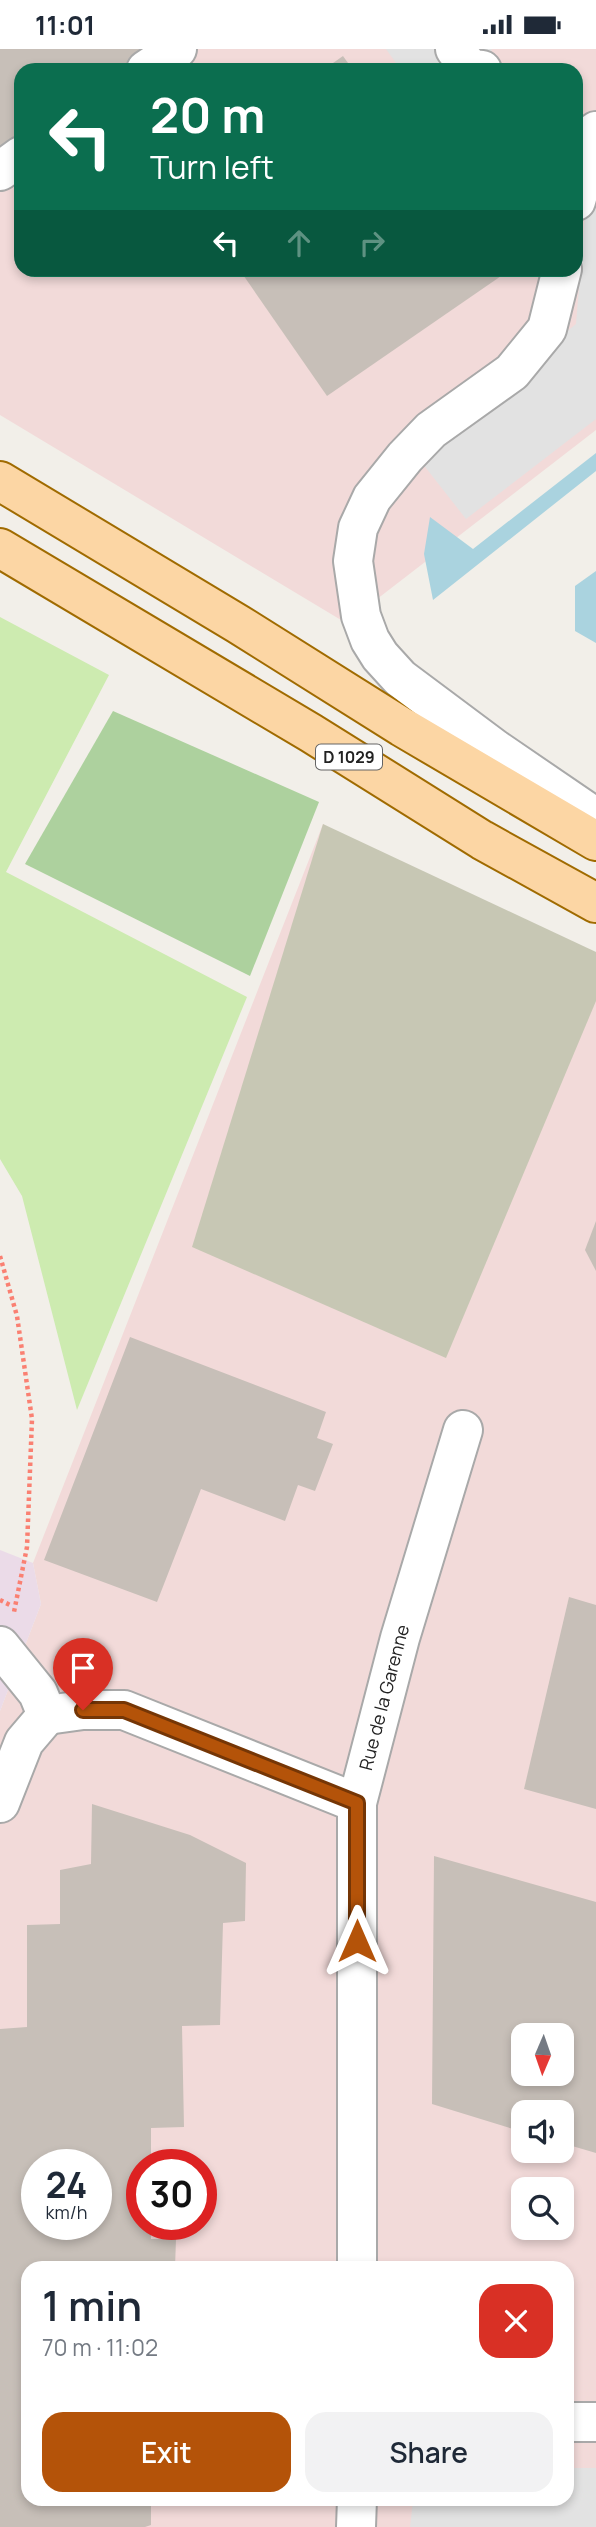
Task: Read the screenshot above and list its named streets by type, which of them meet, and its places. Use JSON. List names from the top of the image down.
{
  "streets": {
    "main road": ["D 1029"],
    "street": ["Rue de la Garenne"]
  },
  "north": "bottom",
  "page": {
    "status": "11:01",
    "turn": ["20 m", "Turn left"],
    "speed": "24 km/h",
    "limit": "30",
    "heading": ["1 min", "70 m · 11:02"],
    "buttons": ["Exit", "Share"]
  }
}
